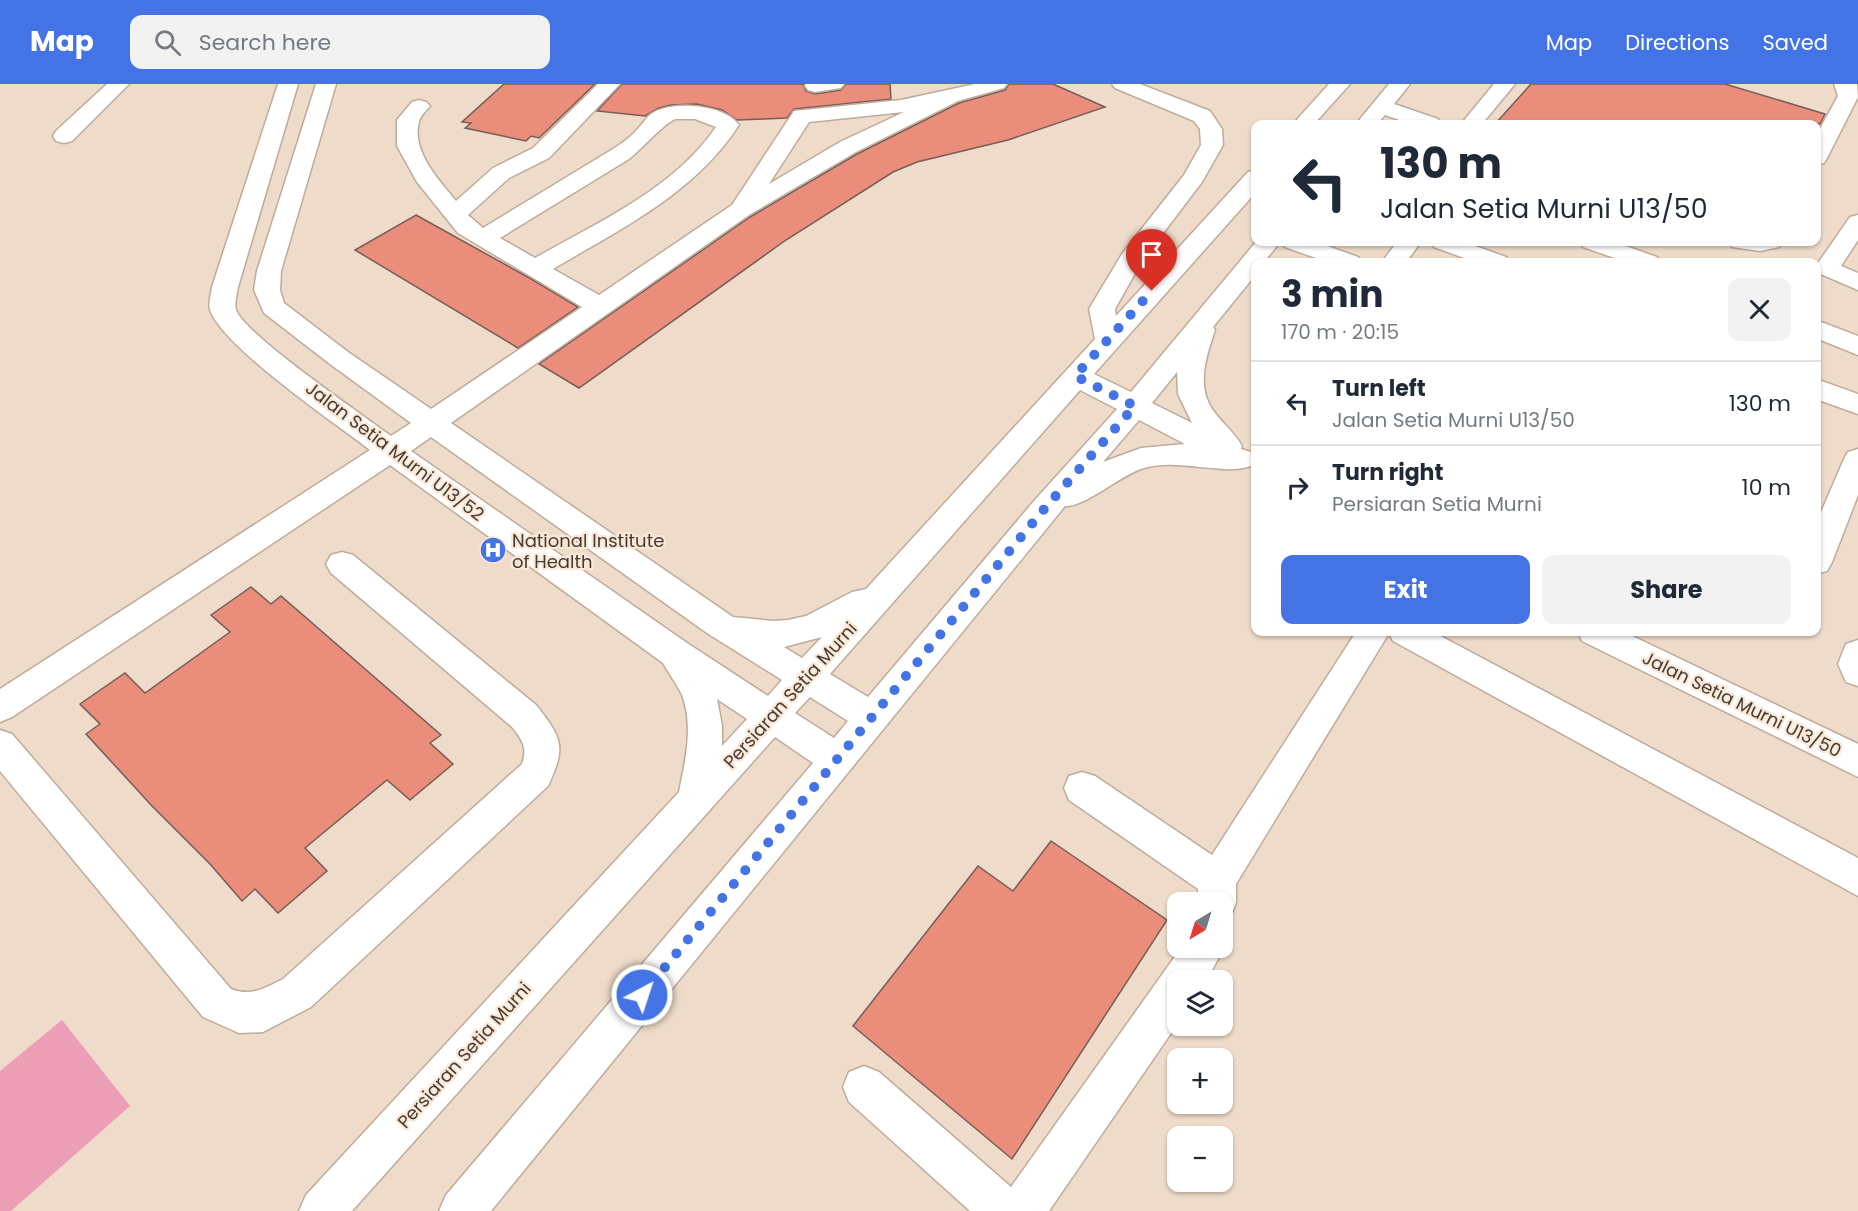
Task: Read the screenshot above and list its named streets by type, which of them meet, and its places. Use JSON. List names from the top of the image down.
{
  "streets": {
    "street": ["Jalan Setia Murni U13/52", "Persiaran Setia Murni", "Jalan Setia Murni U13/50"]
  },
  "crossings": [
    ["Jalan Setia Murni U13/52", "Persiaran Setia Murni"]
  ],
  "places": {
    "hospital": ["National Institute of Health"]
  },
  "north": "bottom left",
  "page": {
    "header": "Map",
    "search": "Search here",
    "nav": ["Map", "Directions", "Saved"],
    "turn": ["130 m", "Jalan Setia Murni U13/50"],
    "heading": ["3 min", "170 m · 20:15"],
    "list": [
      {
        "name": "Turn left",
        "note": "Jalan Setia Murni U13/50",
        "value": "130 m"
      },
      {
        "name": "Turn right",
        "note": "Persiaran Setia Murni",
        "value": "10 m"
      }
    ],
    "buttons": ["Exit", "Share"],
    "map_buttons": ["+", "−"]
  }
}
